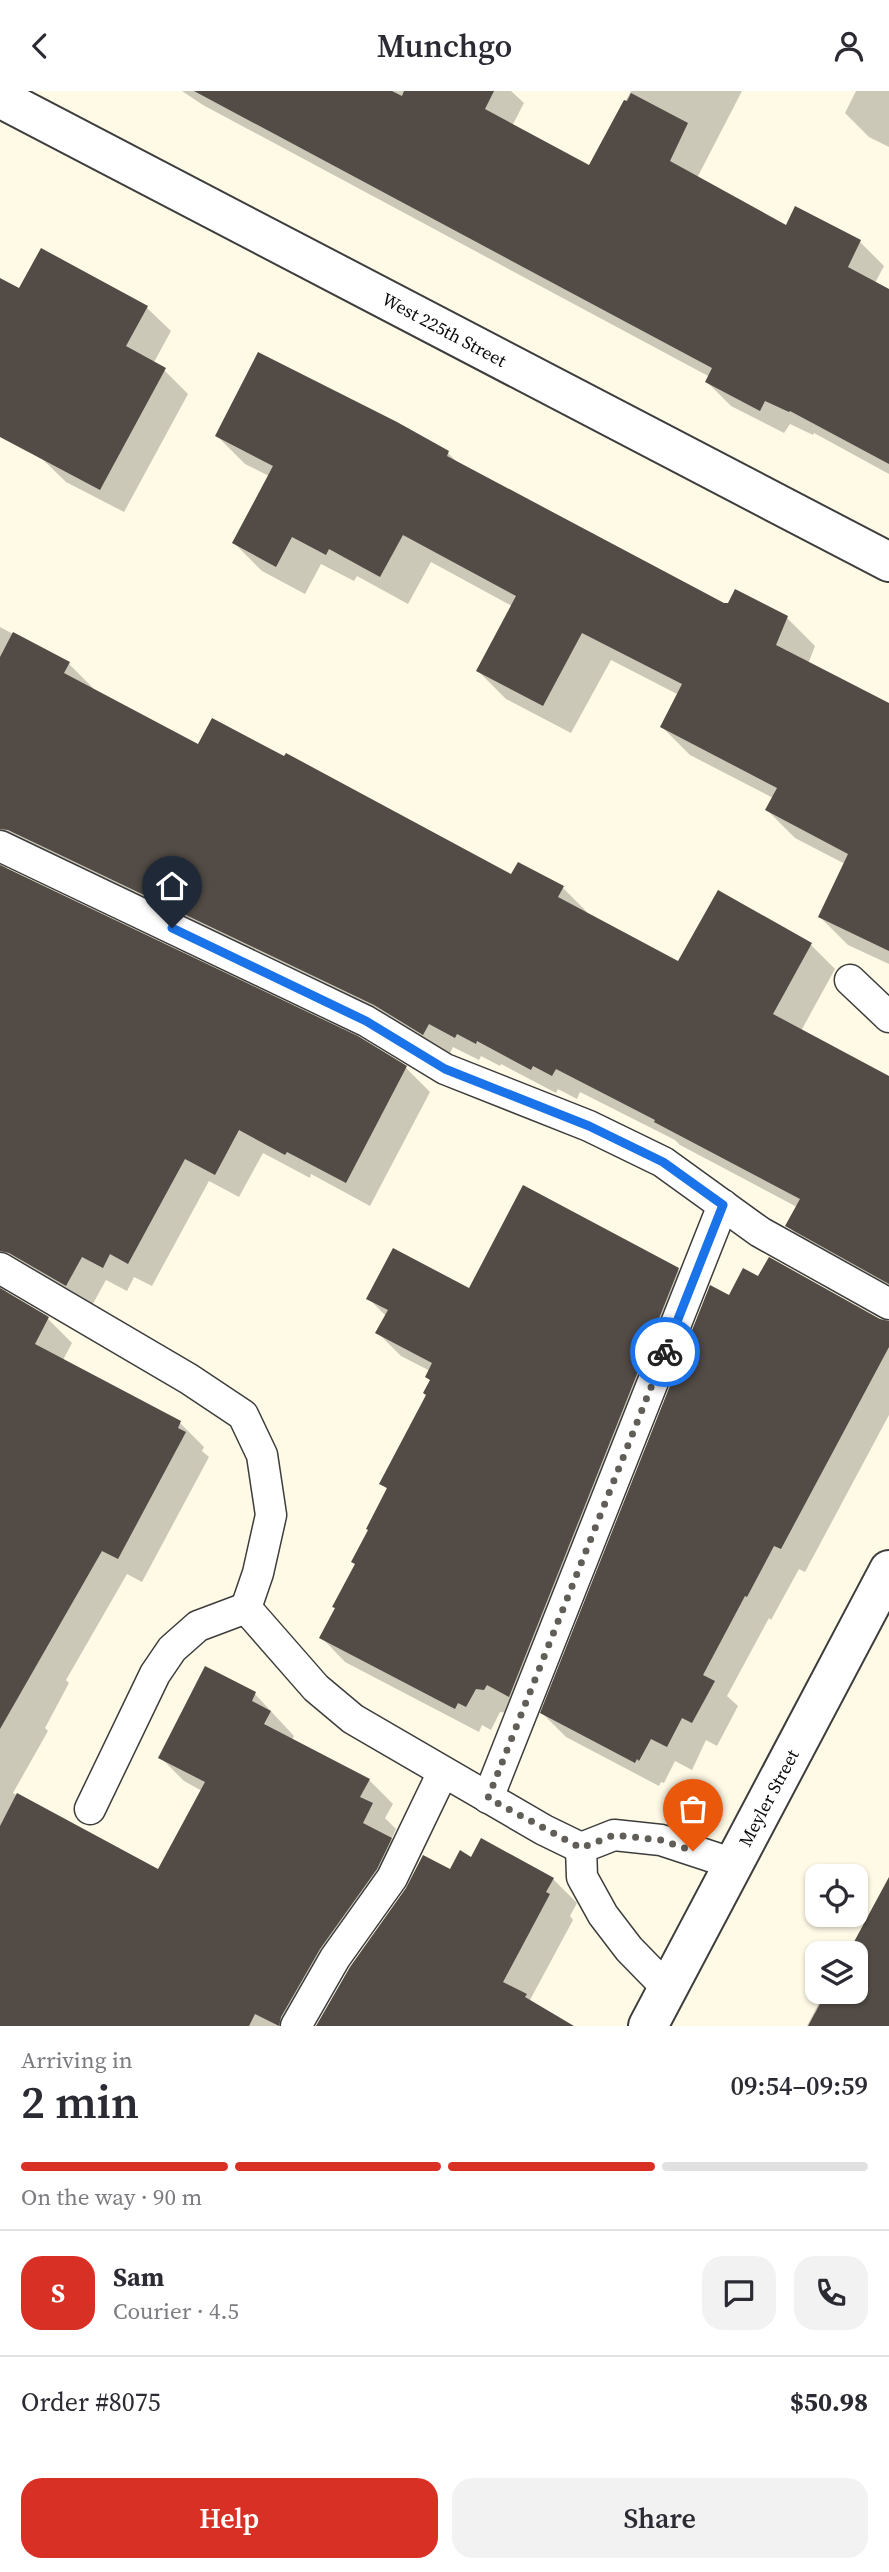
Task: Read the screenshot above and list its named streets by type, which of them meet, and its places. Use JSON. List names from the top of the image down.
{
  "streets": {
    "street": ["West 225th Street", "Meyler Street"]
  },
  "page": {
    "header": "Munchgo",
    "heading": ["2 min", "Arriving in", "09:54–09:59"],
    "panel": [
      "Sam",
      "Courier · 4.5",
      "Order #8075",
      "$50.98"
    ],
    "bar": "On the way · 90 m",
    "round": "S",
    "buttons": ["Help", "Share"]
  }
}
